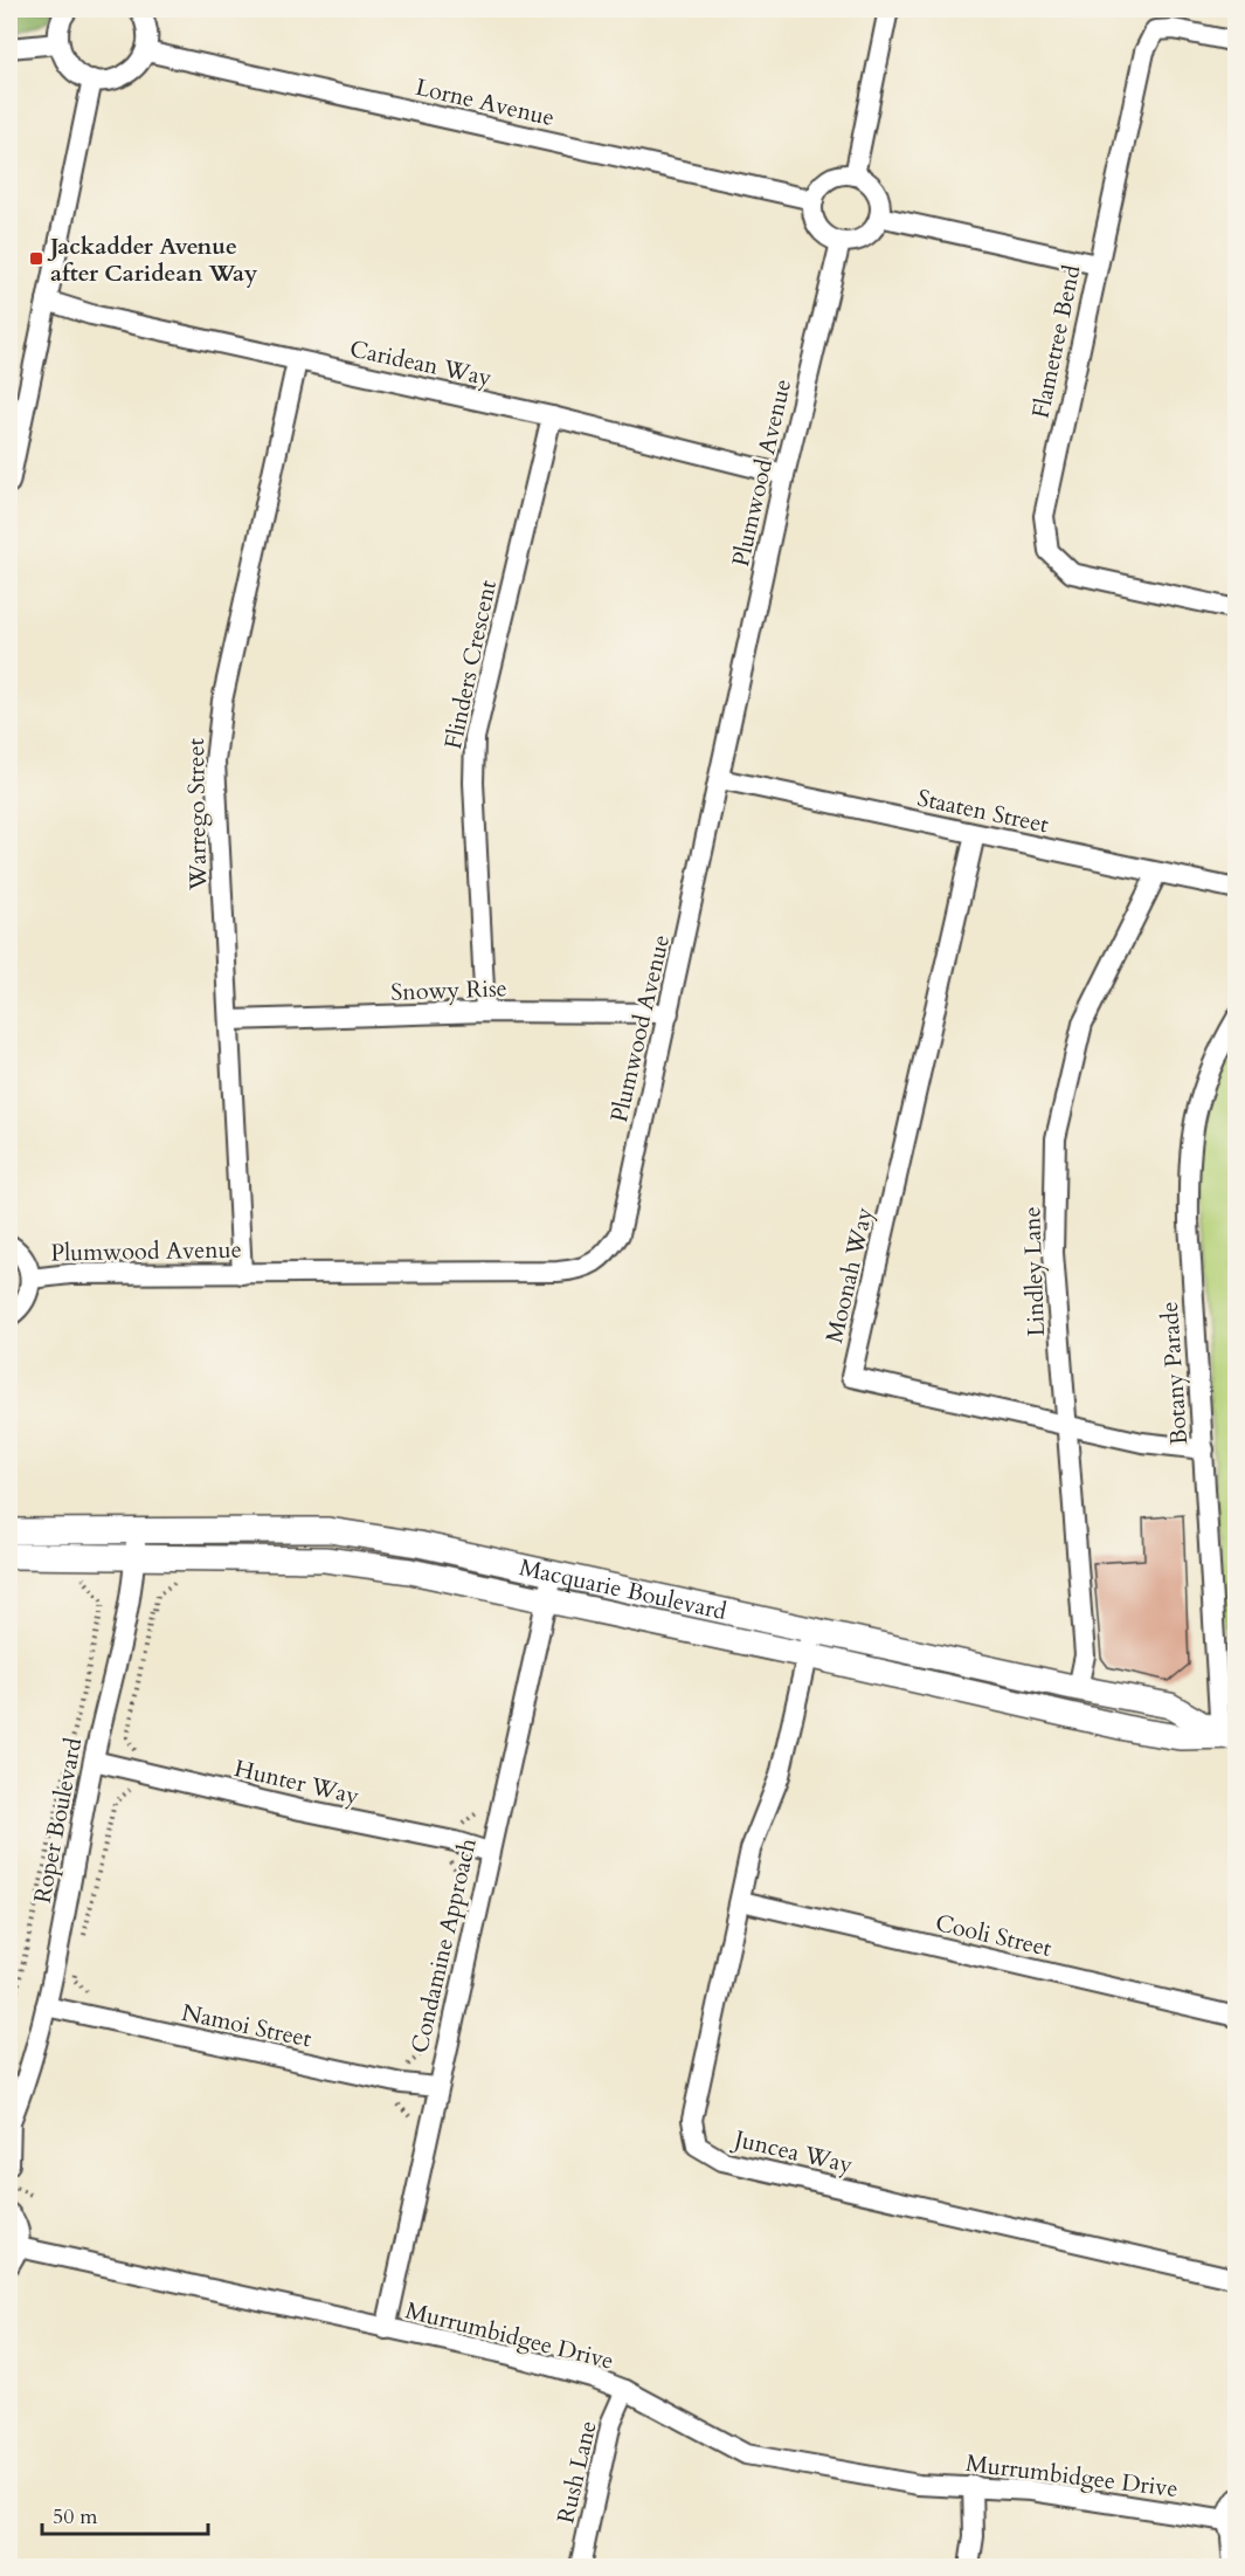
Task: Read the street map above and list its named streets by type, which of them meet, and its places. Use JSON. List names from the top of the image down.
{
  "streets": {
    "street": [
      "Lorne Avenue",
      "Flametree Bend",
      "Caridean Way",
      "Plumwood Avenue",
      "Flinders Crescent",
      "Staaten Street",
      "Warrego Street",
      "Snowy Rise",
      "Lindley Lane",
      "Moonah Way",
      "Botany Parade",
      "Macquarie Boulevard",
      "Hunter Way",
      "Roper Boulevard",
      "Cooli Street",
      "Condamine Approach",
      "Namoi Street",
      "Juncea Way",
      "Murrumbidgee Drive",
      "Rush Lane"
    ]
  },
  "crossings": [
    ["Lorne Avenue", "Plumwood Avenue"],
    ["Caridean Way", "Plumwood Avenue"],
    ["Caridean Way", "Flinders Crescent"],
    ["Caridean Way", "Warrego Street"],
    ["Plumwood Avenue", "Staaten Street"],
    ["Plumwood Avenue", "Warrego Street"],
    ["Plumwood Avenue", "Snowy Rise"],
    ["Flinders Crescent", "Snowy Rise"],
    ["Staaten Street", "Lindley Lane"],
    ["Staaten Street", "Moonah Way"],
    ["Warrego Street", "Snowy Rise"],
    ["Lindley Lane", "Moonah Way"],
    ["Lindley Lane", "Macquarie Boulevard"],
    ["Moonah Way", "Botany Parade"],
    ["Botany Parade", "Macquarie Boulevard"],
    ["Macquarie Boulevard", "Roper Boulevard"],
    ["Macquarie Boulevard", "Condamine Approach"],
    ["Macquarie Boulevard", "Juncea Way"],
    ["Hunter Way", "Roper Boulevard"],
    ["Hunter Way", "Condamine Approach"],
    ["Roper Boulevard", "Namoi Street"],
    ["Cooli Street", "Juncea Way"],
    ["Condamine Approach", "Namoi Street"],
    ["Condamine Approach", "Murrumbidgee Drive"],
    ["Murrumbidgee Drive", "Rush Lane"]
  ],
  "places": {
    "transit": ["Jackadder Avenue after Caridean Way"]
  },
  "scale_bar": "50 m"
}
